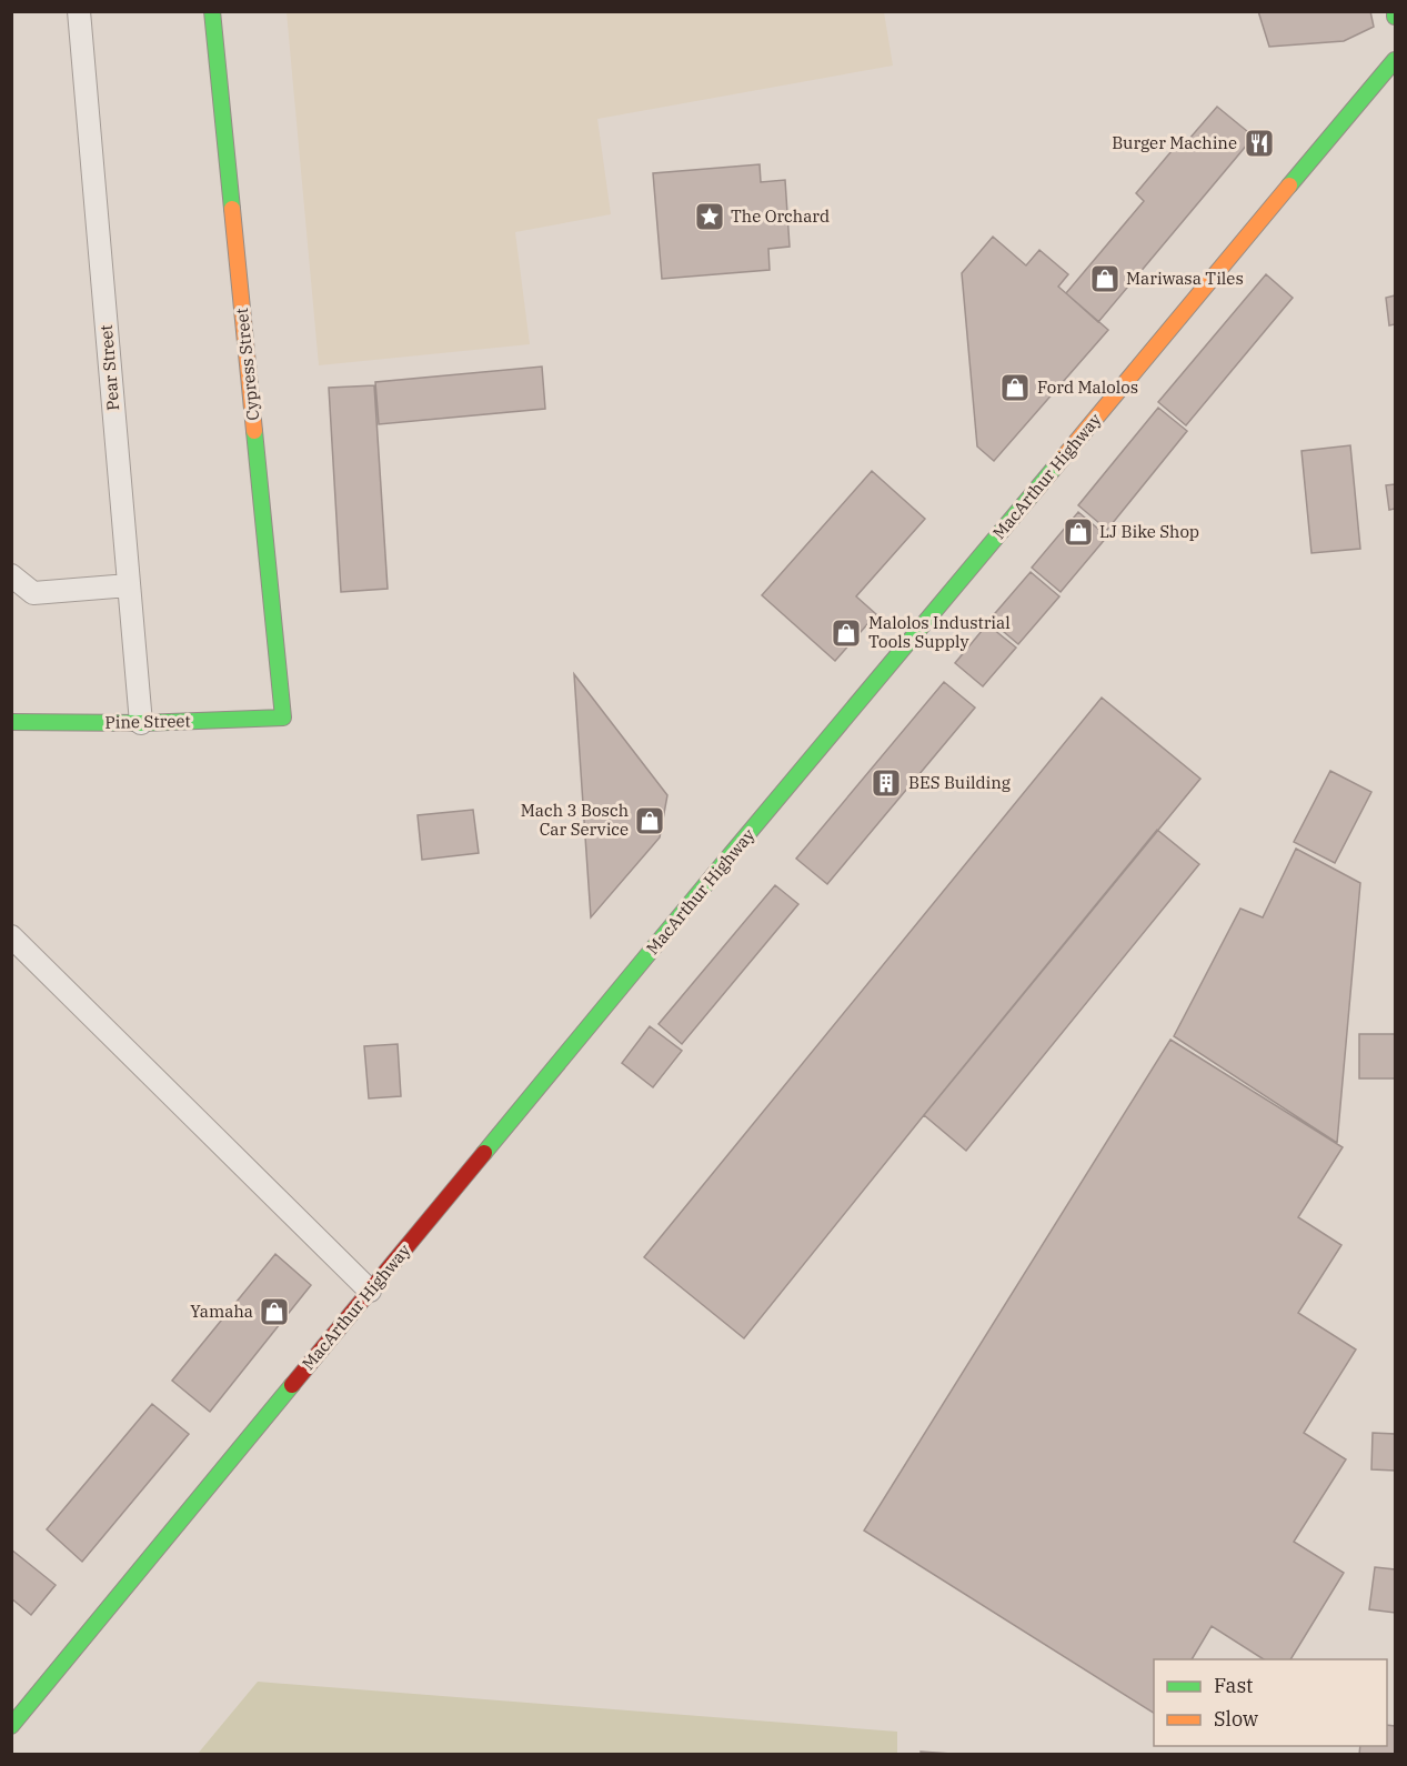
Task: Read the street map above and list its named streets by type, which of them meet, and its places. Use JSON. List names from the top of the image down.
{
  "streets": {
    "main road": ["Cypress Street", "MacArthur Highway", "Pine Street"],
    "street": ["Pear Street"]
  },
  "crossings": [
    ["Cypress Street", "Pine Street"],
    ["Pear Street", "Pine Street"]
  ],
  "places": {
    "restaurant": ["Burger Machine"],
    "place": ["The Orchard"],
    "shop": [
      "Mariwasa Tiles",
      "Ford Malolos",
      "LJ Bike Shop",
      "Malolos Industrial Tools Supply",
      "Mach 3 Bosch Car Service",
      "Yamaha"
    ],
    "building": ["BES Building"]
  },
  "legend": ["Fast", "Slow"]
}
